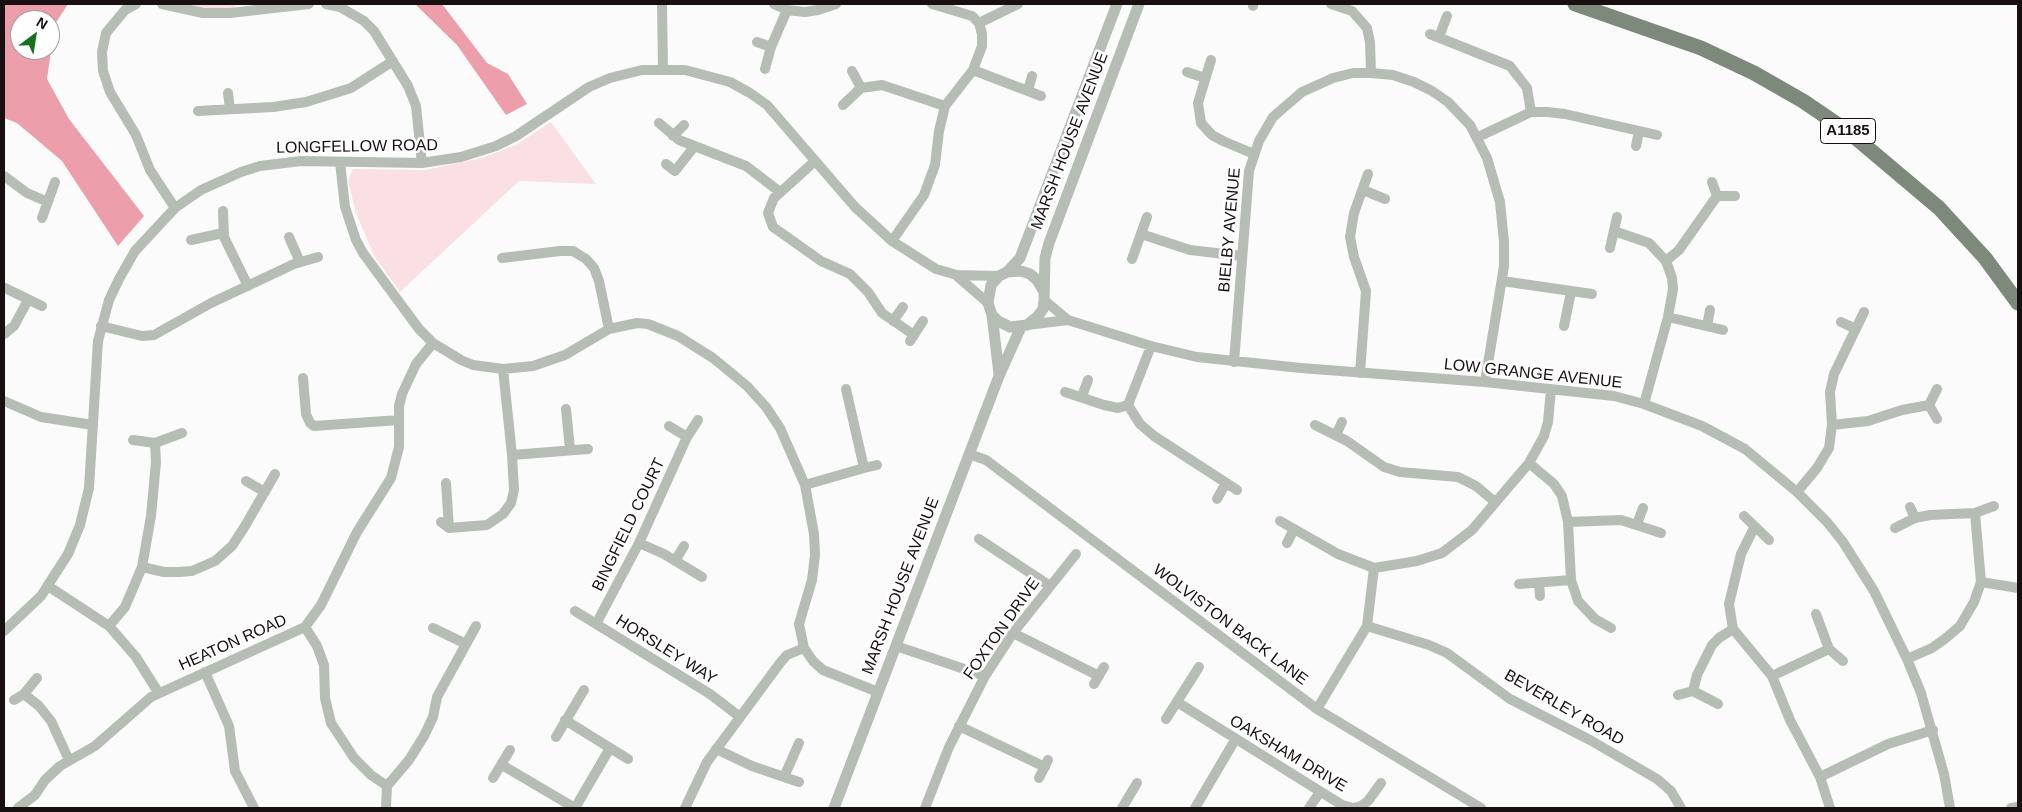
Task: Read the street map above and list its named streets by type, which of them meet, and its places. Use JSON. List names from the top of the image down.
{
  "streets": {
    "main road": ["A1185"],
    "street": [
      "MARSH HOUSE AVENUE",
      "LONGFELLOW ROAD",
      "BIELBY AVENUE",
      "LOW GRANGE AVENUE",
      "BINGFIELD COURT",
      "WOLVISTON BACK LANE",
      "FOXTON DRIVE",
      "HEATON ROAD",
      "HORSLEY WAY",
      "BEVERLEY ROAD",
      "OAKSHAM DRIVE"
    ]
  },
  "crossings": [
    ["MARSH HOUSE AVENUE", "LONGFELLOW ROAD"],
    ["MARSH HOUSE AVENUE", "LOW GRANGE AVENUE"],
    ["MARSH HOUSE AVENUE", "WOLVISTON BACK LANE"],
    ["LONGFELLOW ROAD", "LOW GRANGE AVENUE"],
    ["BIELBY AVENUE", "LOW GRANGE AVENUE"],
    ["BINGFIELD COURT", "HORSLEY WAY"]
  ],
  "north": "top right"
}
